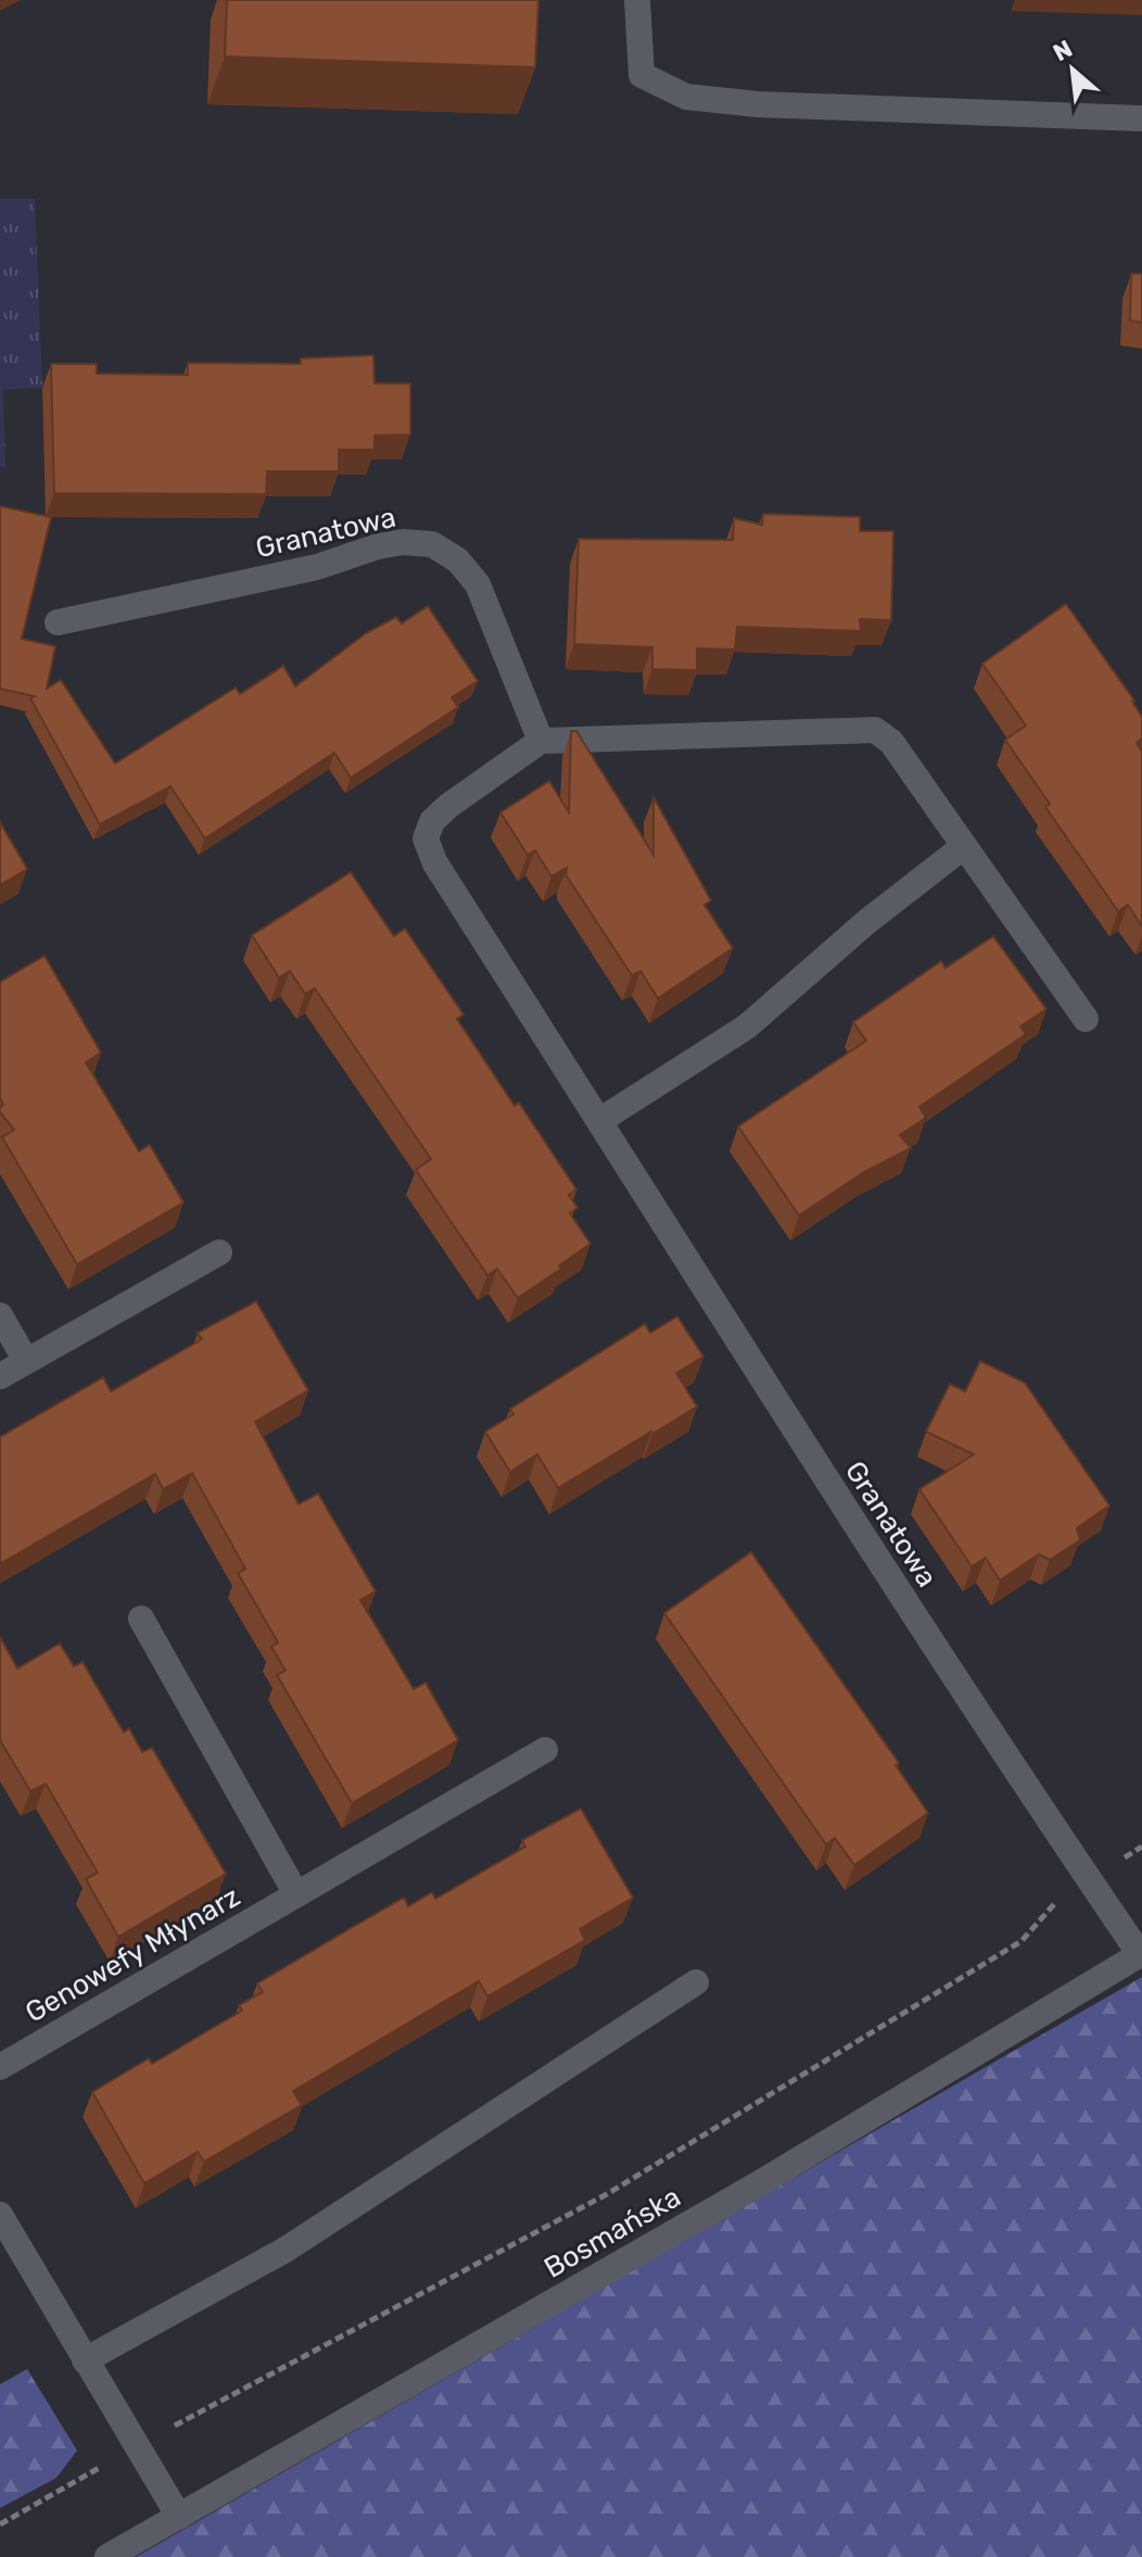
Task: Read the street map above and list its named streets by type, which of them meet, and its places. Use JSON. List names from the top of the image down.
{
  "streets": {
    "street": ["Granatowa", "Genowefy Młynarz", "Bosmańska"]
  },
  "crossings": [
    ["Granatowa", "Bosmańska"]
  ],
  "north": "top left"
}
